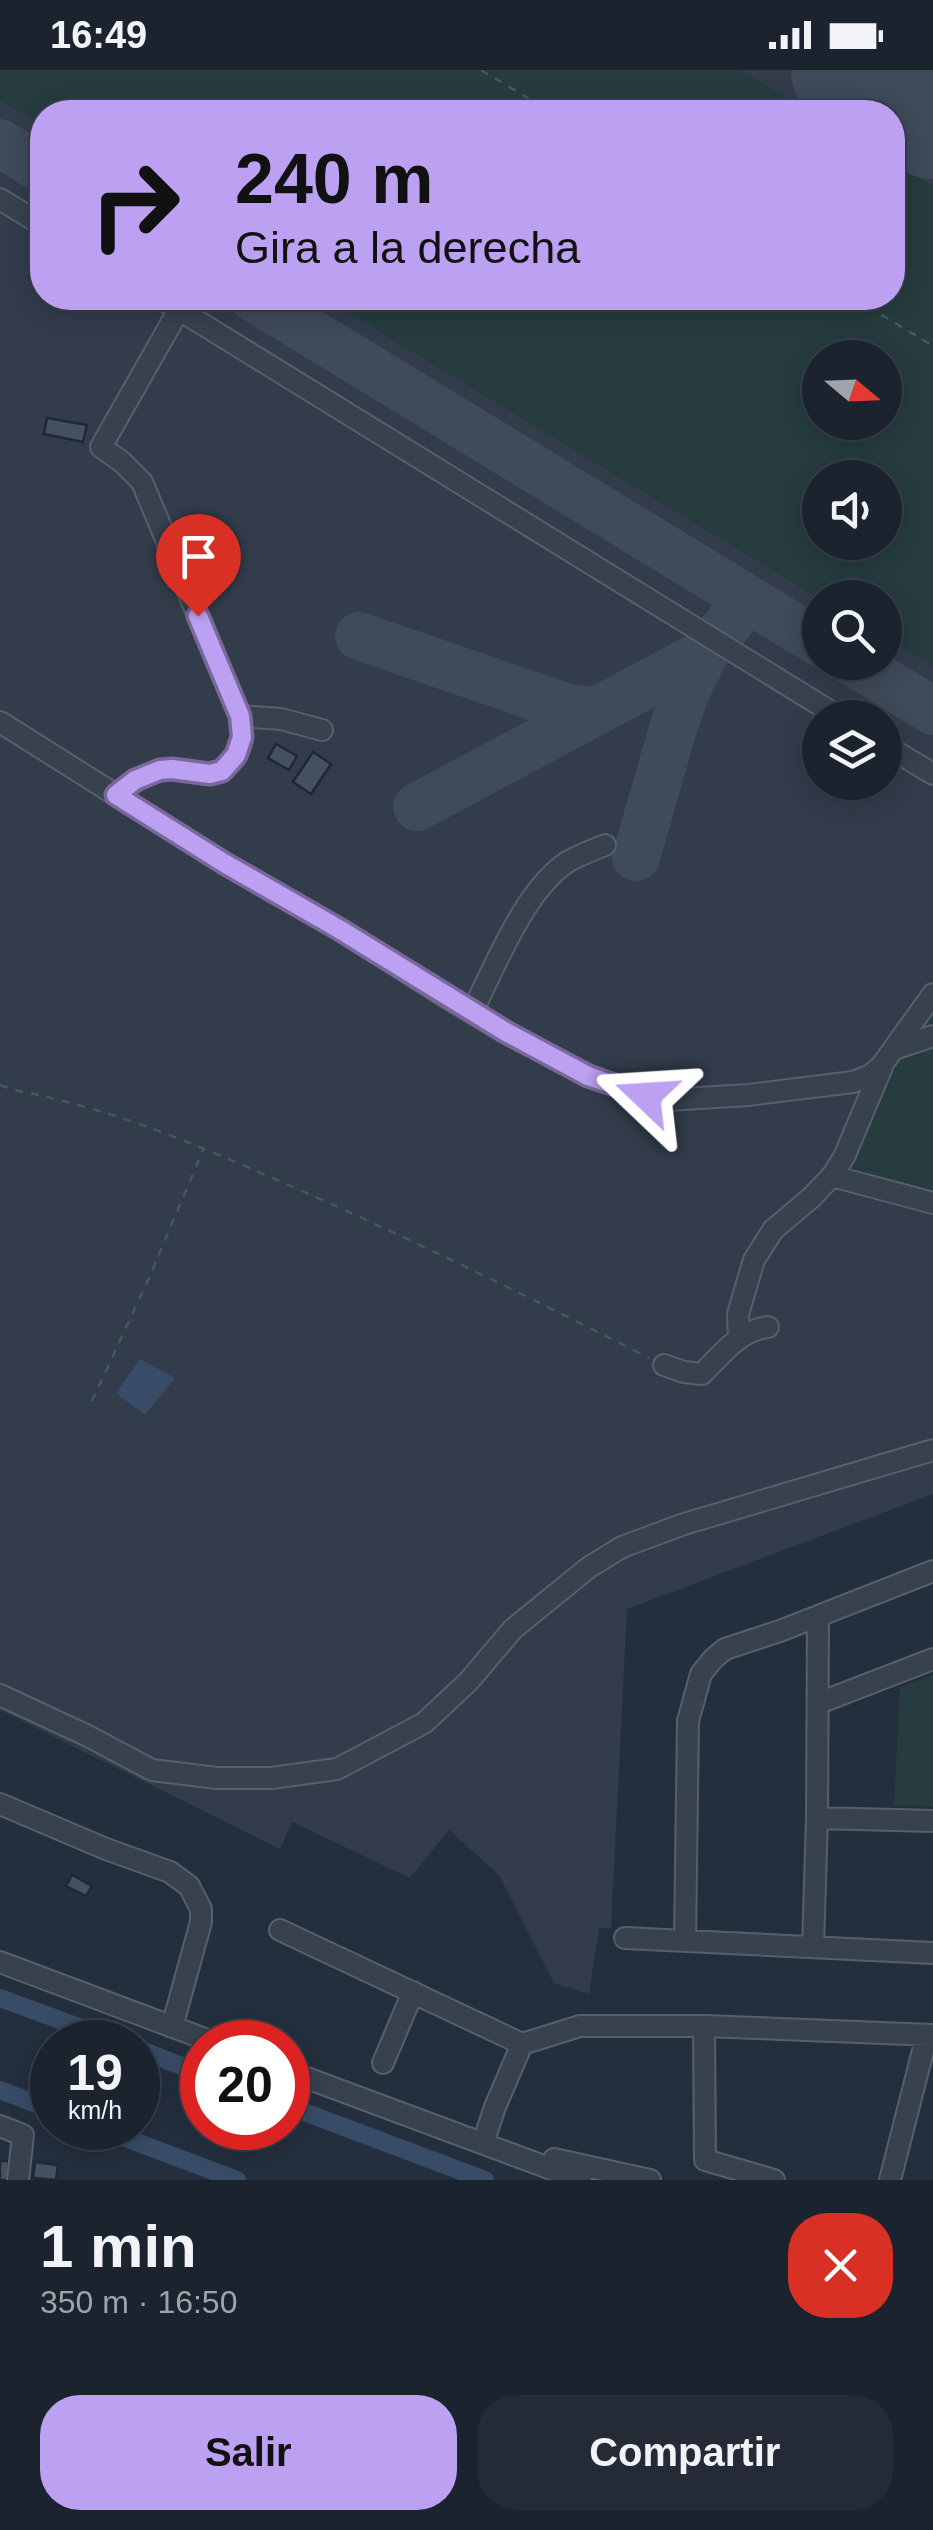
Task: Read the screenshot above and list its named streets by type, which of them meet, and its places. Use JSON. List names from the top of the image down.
{
  "north": "right",
  "page": {
    "status": "16:49",
    "turn": ["240 m", "Gira a la derecha"],
    "speed": "19 km/h",
    "limit": "20",
    "heading": ["1 min", "350 m · 16:50"],
    "buttons": ["Salir", "Compartir"]
  }
}
